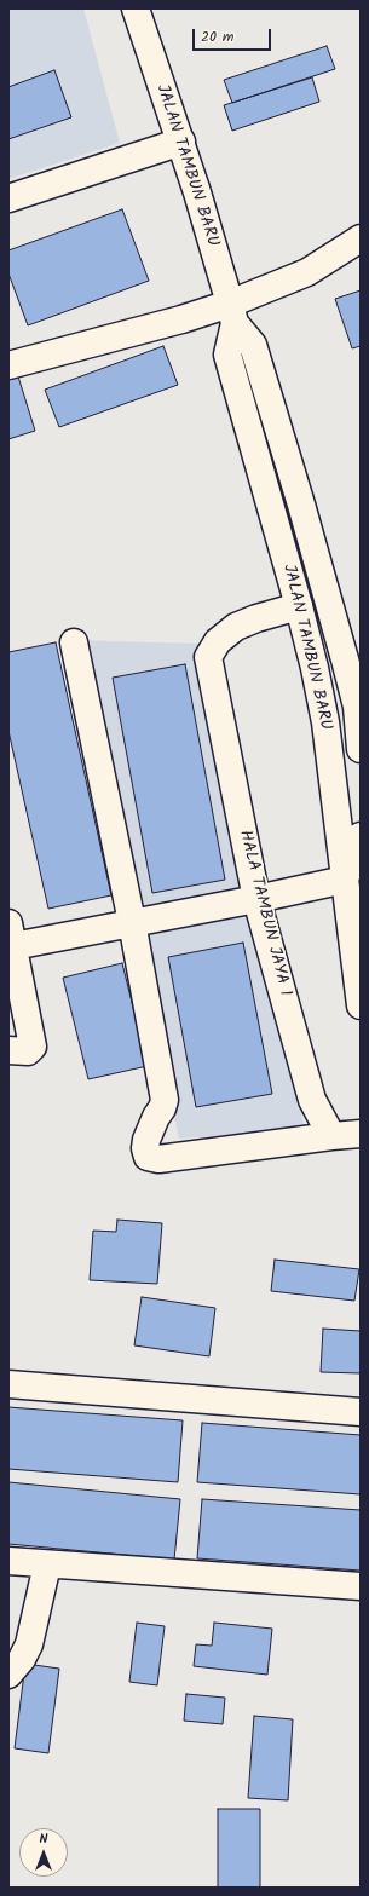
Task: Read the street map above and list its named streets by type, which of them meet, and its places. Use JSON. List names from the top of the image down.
{
  "streets": {
    "street": ["JALAN TAMBUN BARU", "HALA TAMBUN JAYA 1"]
  },
  "crossings": [
    ["JALAN TAMBUN BARU", "HALA TAMBUN JAYA 1"]
  ],
  "scale_bar": "20 m",
  "north": "top"
}
